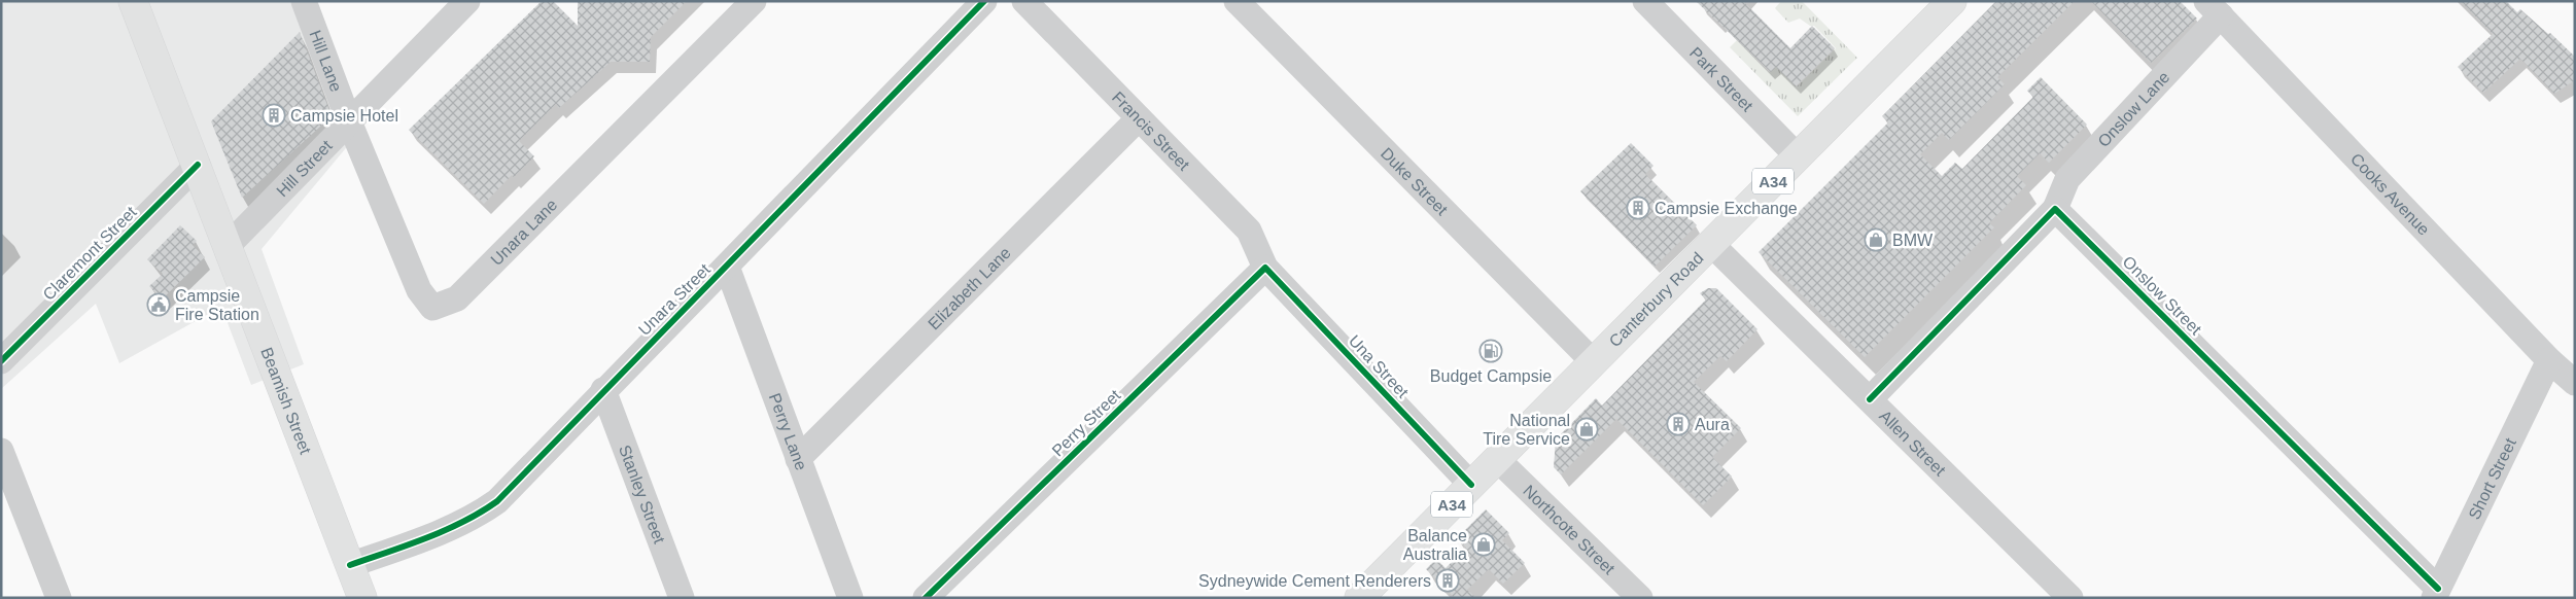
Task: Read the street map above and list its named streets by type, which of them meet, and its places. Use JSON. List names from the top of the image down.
{
  "streets": {
    "main road": ["A34", "Canterbury Road", "Beamish Street"],
    "street": [
      "Hill Lane",
      "Park Street",
      "Onslow Lane",
      "Francis Street",
      "Hill Street",
      "Duke Street",
      "Cooks Avenue",
      "Unara Lane",
      "Claremont Street",
      "Elizabeth Lane",
      "Onslow Street",
      "Unara Street",
      "Una Street",
      "Perry Street",
      "Perry Lane",
      "Allen Street",
      "Short Street",
      "Stanley Street",
      "Northcote Street"
    ]
  },
  "crossings": [
    ["Hill Lane", "Hill Street"],
    ["Hill Lane", "Unara Lane"],
    ["Park Street", "Canterbury Road"],
    ["Onslow Lane", "Cooks Avenue"],
    ["Onslow Lane", "Onslow Street"],
    ["Francis Street", "Elizabeth Lane"],
    ["Francis Street", "Una Street"],
    ["Francis Street", "Perry Street"],
    ["Hill Street", "Unara Lane"],
    ["Hill Street", "Beamish Street"],
    ["Duke Street", "Canterbury Road"],
    ["Cooks Avenue", "Short Street"],
    ["Claremont Street", "Beamish Street"],
    ["Elizabeth Lane", "Perry Lane"],
    ["Onslow Street", "Short Street"],
    ["Unara Street", "Beamish Street"],
    ["Unara Street", "Perry Lane"],
    ["Unara Street", "Stanley Street"],
    ["Canterbury Road", "Una Street"],
    ["Canterbury Road", "Allen Street"],
    ["Canterbury Road", "Northcote Street"],
    ["Una Street", "Perry Street"]
  ],
  "places": {
    "building": [
      "Campsie Hotel",
      "Campsie Exchange",
      "Aura",
      "Sydneywide Cement Renderers"
    ],
    "shop": ["BMW", "National Tire Service", "Balance Australia"],
    "public building": ["Campsie Fire Station"],
    "fuel station": ["Budget Campsie"]
  }
}
